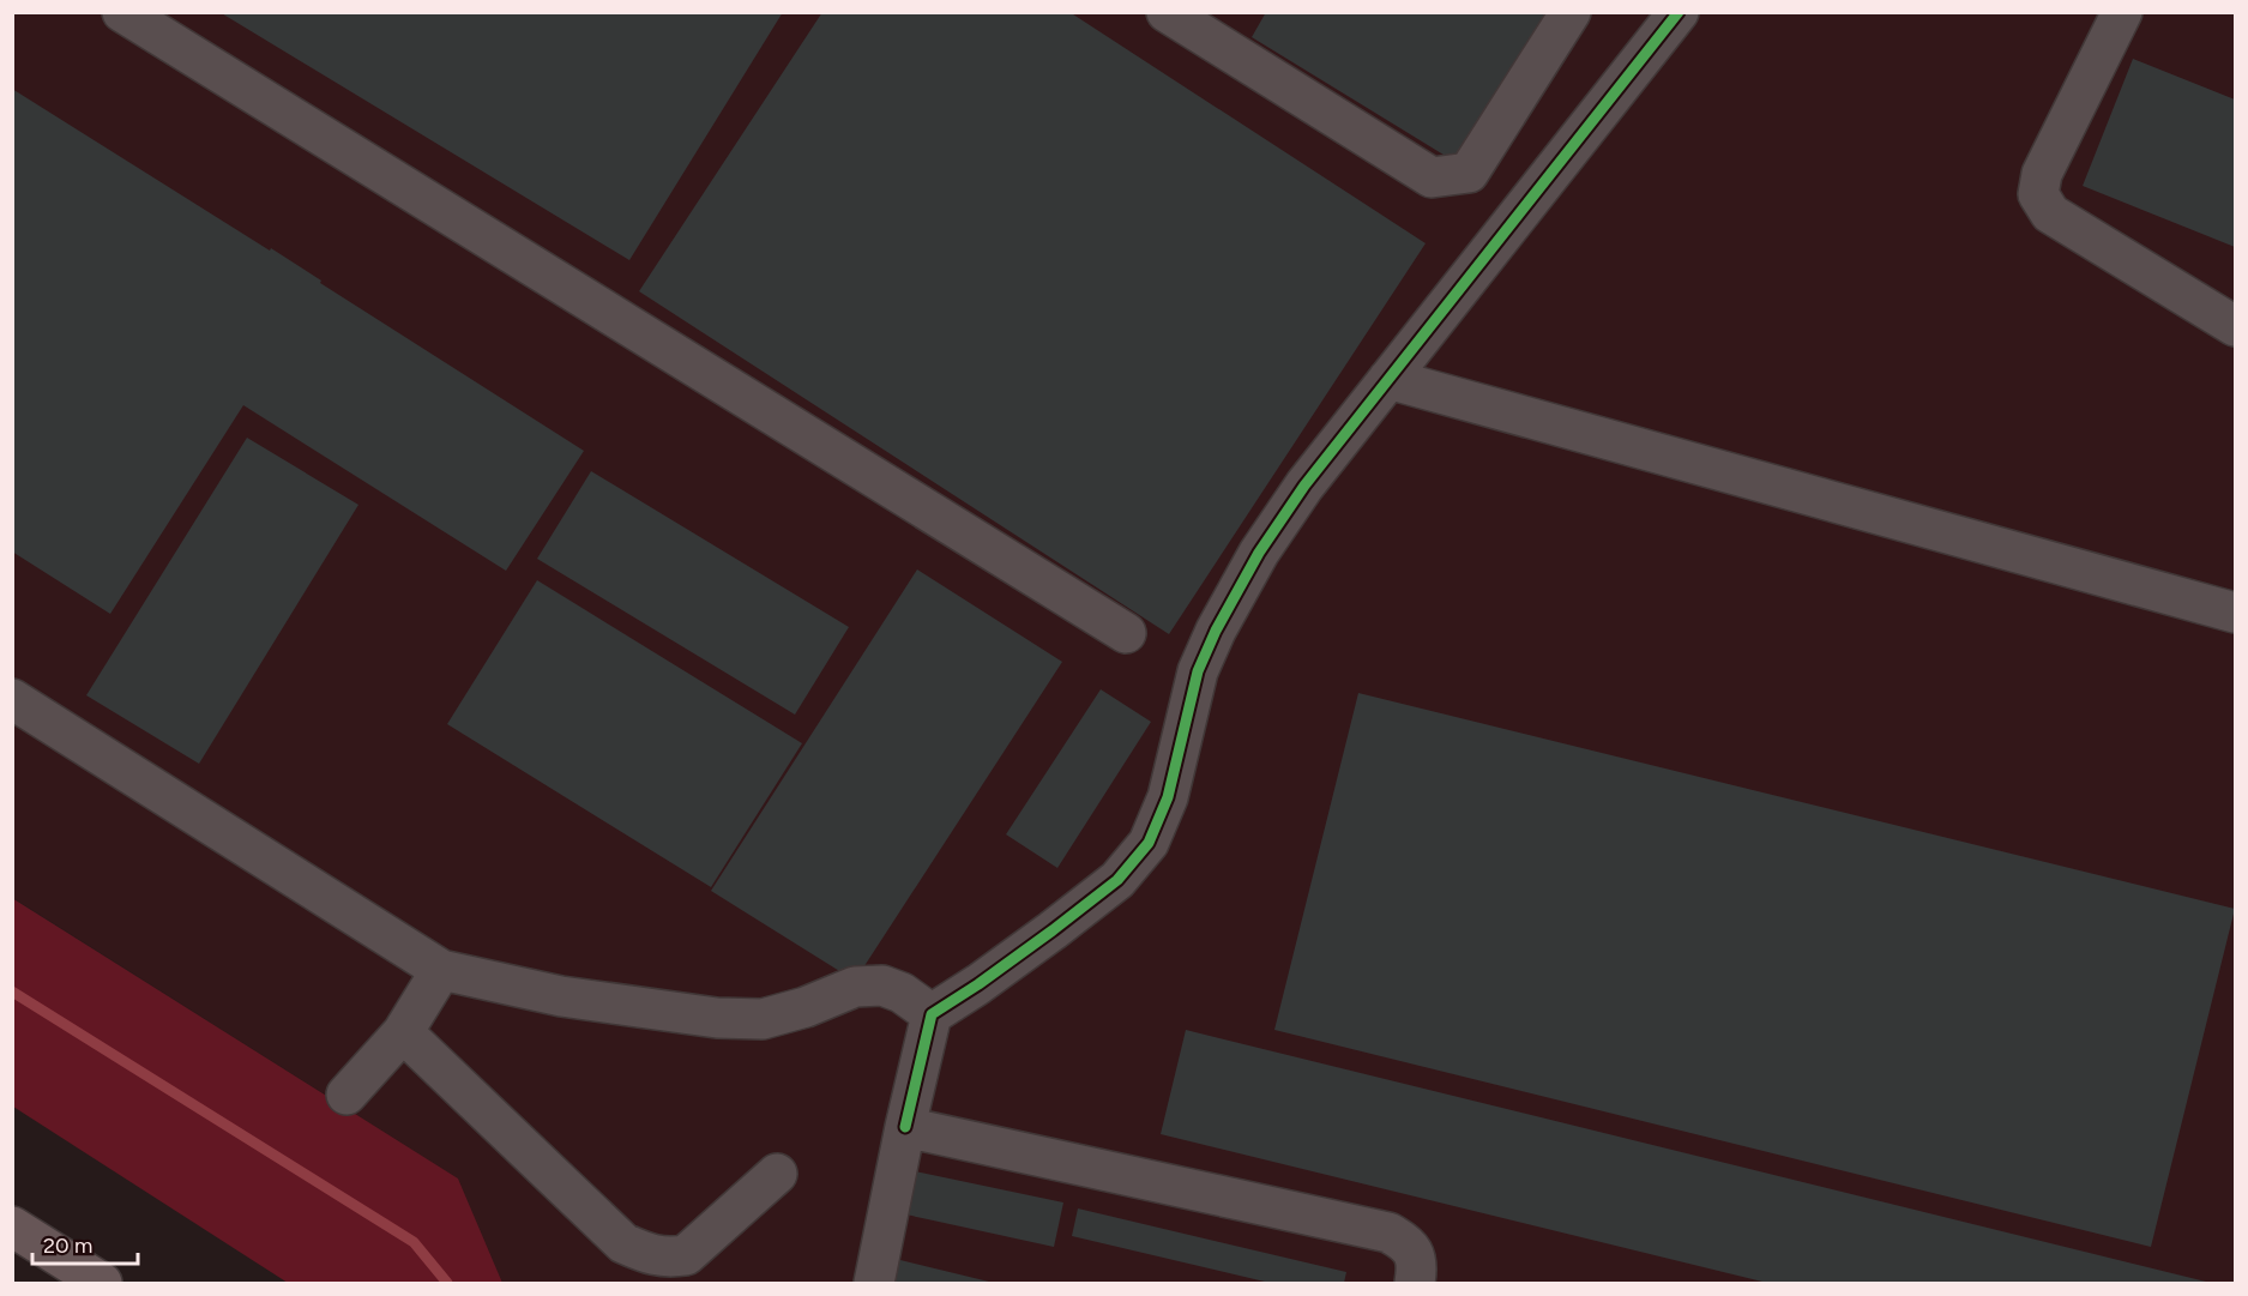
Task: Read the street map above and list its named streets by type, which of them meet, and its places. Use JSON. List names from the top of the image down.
{
  "scale_bar": "20 m"
}
